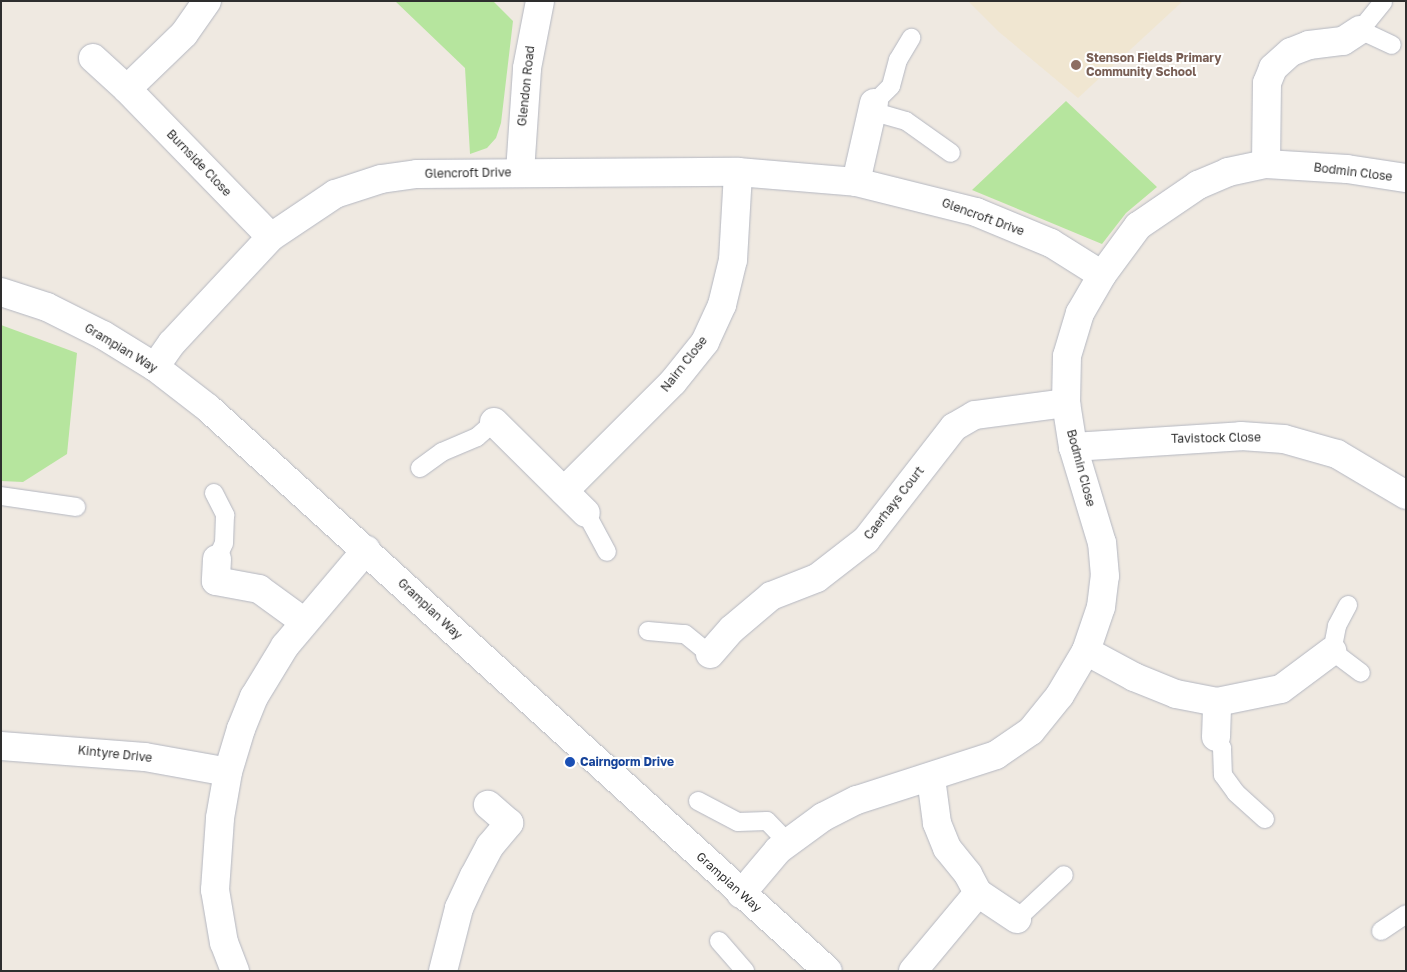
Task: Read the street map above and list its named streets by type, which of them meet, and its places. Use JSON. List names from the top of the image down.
{
  "streets": {
    "street": [
      "Glendon Road",
      "Burnside Close",
      "Bodmin Close",
      "Glencroft Drive",
      "Grampian Way",
      "Nairn Close",
      "Tavistock Close",
      "Caerhays Court",
      "Kintyre Drive"
    ]
  },
  "crossings": [
    ["Glendon Road", "Glencroft Drive"],
    ["Burnside Close", "Glencroft Drive"],
    ["Bodmin Close", "Glencroft Drive"],
    ["Bodmin Close", "Grampian Way"],
    ["Bodmin Close", "Tavistock Close"],
    ["Bodmin Close", "Caerhays Court"],
    ["Glencroft Drive", "Grampian Way"],
    ["Glencroft Drive", "Nairn Close"]
  ],
  "places": ["Stenson Fields Primary Community School", "Cairngorm Drive"]
}
